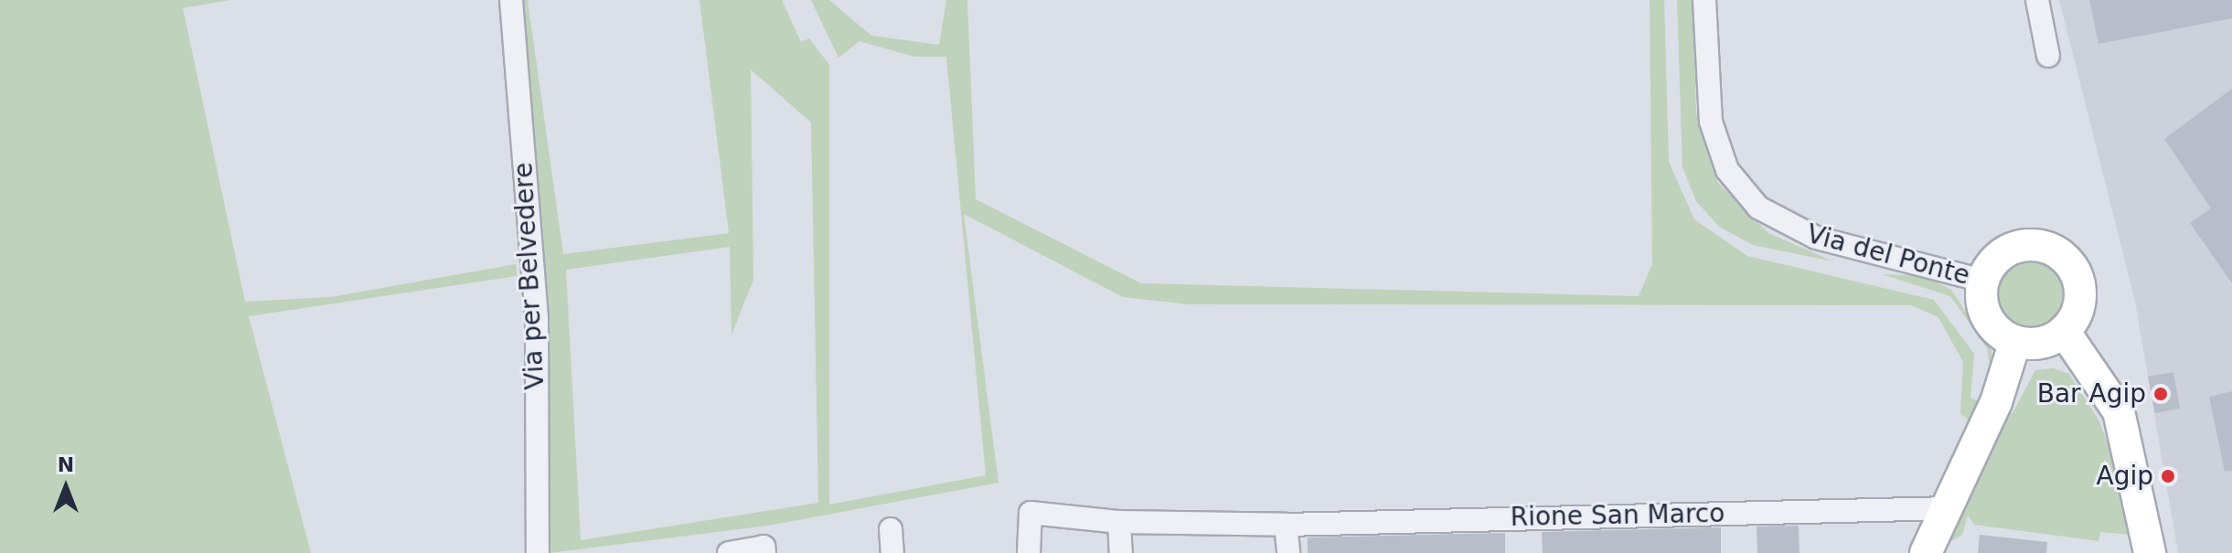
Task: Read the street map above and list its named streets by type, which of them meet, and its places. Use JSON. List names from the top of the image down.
{
  "streets": {
    "street": ["Via del Ponte", "Via per Belvedere", "Rione San Marco"]
  },
  "places": ["Bar Agip", "Agip"],
  "north": "top"
}
